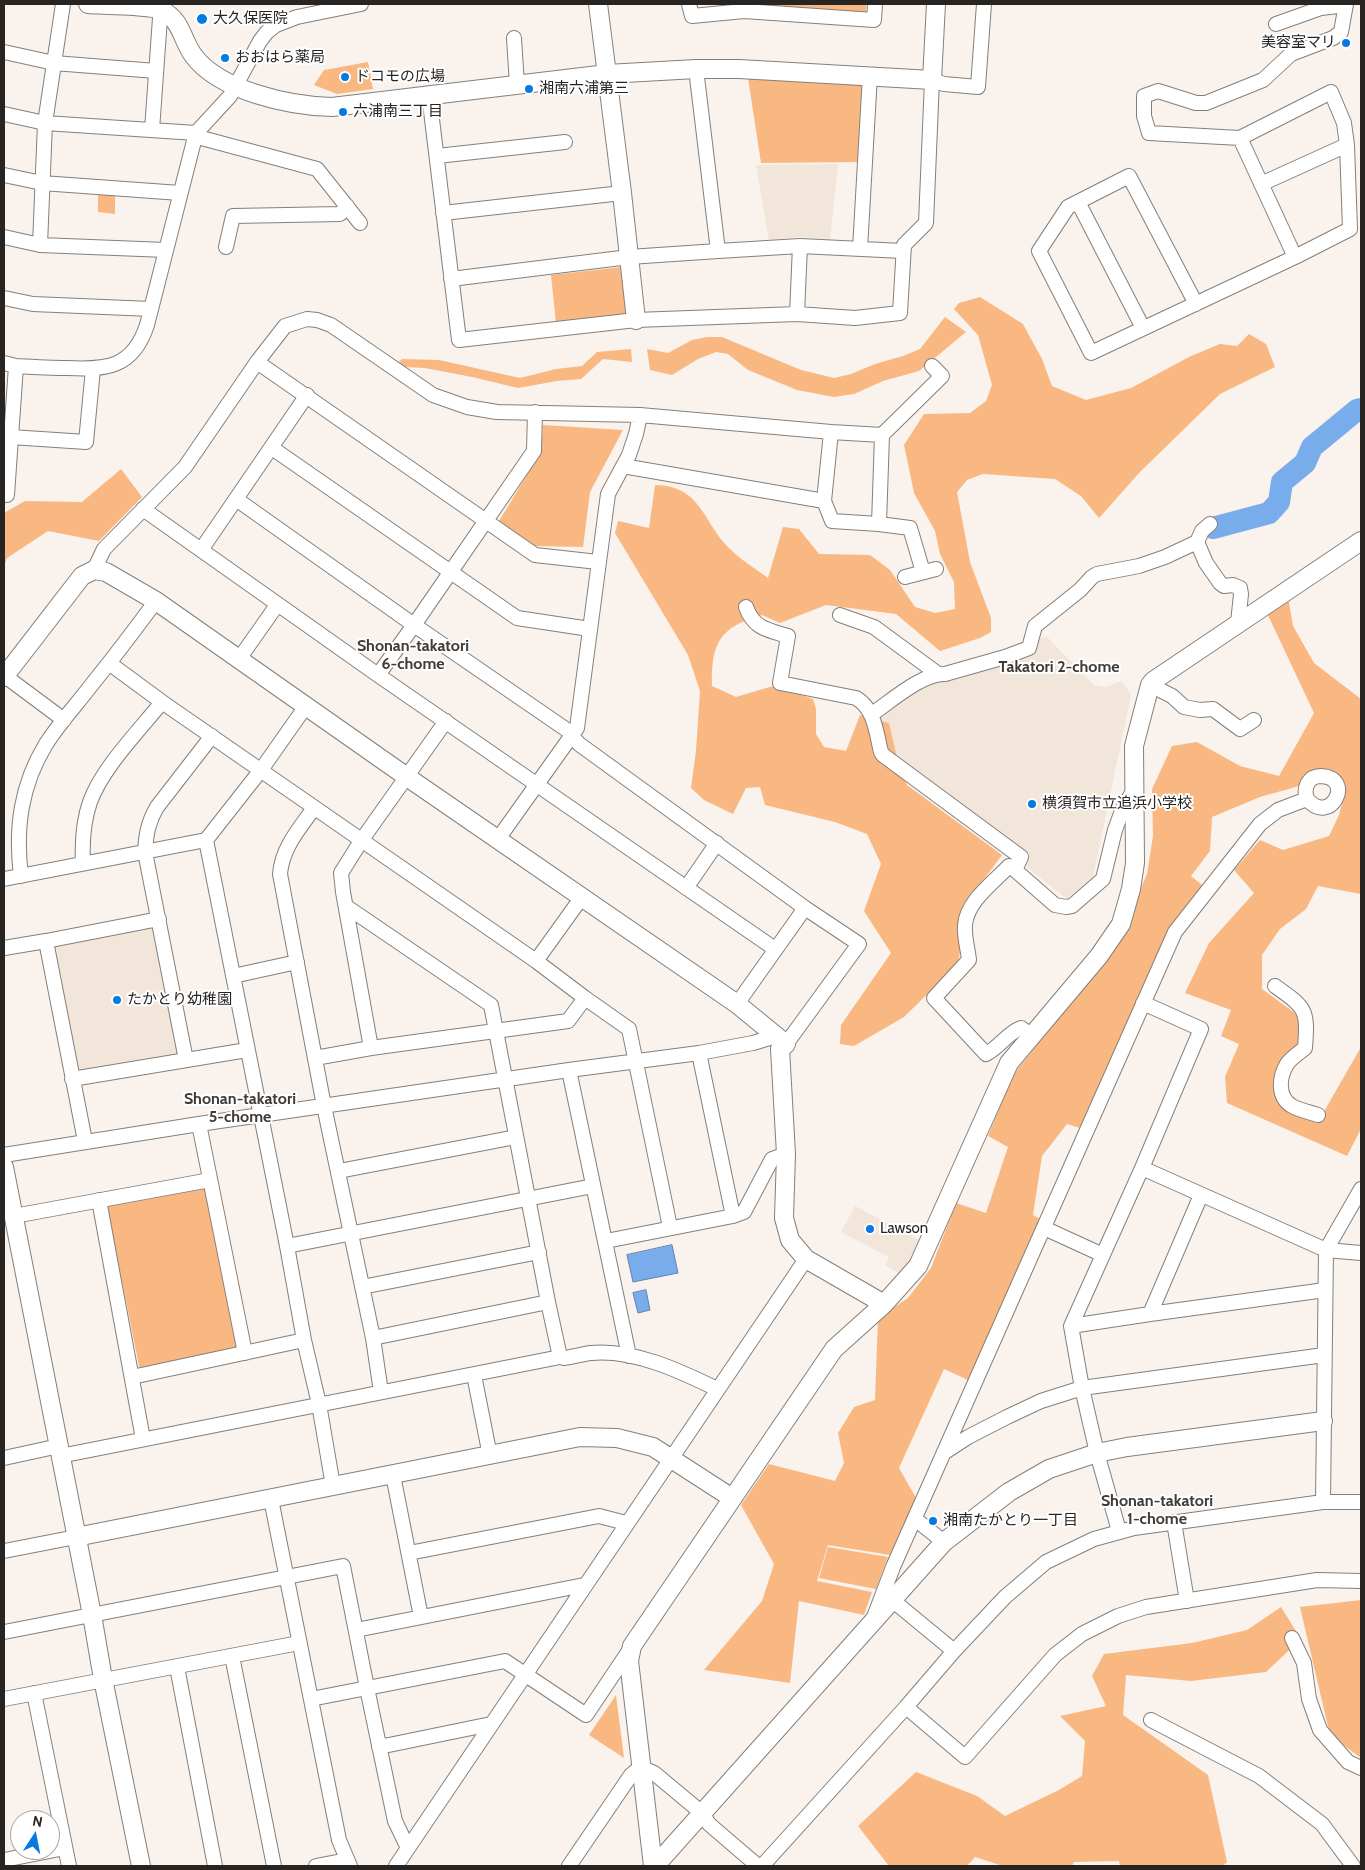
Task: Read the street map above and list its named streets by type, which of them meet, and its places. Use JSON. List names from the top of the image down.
{
  "districts": [
    "Shonan-takatori 6-chome",
    "Takatori 2-chome",
    "Shonan-takatori 5-chome",
    "Shonan-takatori 1-chome"
  ],
  "places": [
    "大久保医院",
    "美容室マリ",
    "おおはら薬局",
    "ドコモの広場",
    "湘南六浦第三",
    "六浦南三丁目",
    "横須賀市立追浜小学校",
    "たかとり幼稚園",
    "Lawson",
    "湘南たかとり一丁目"
  ],
  "north": "top"
}
